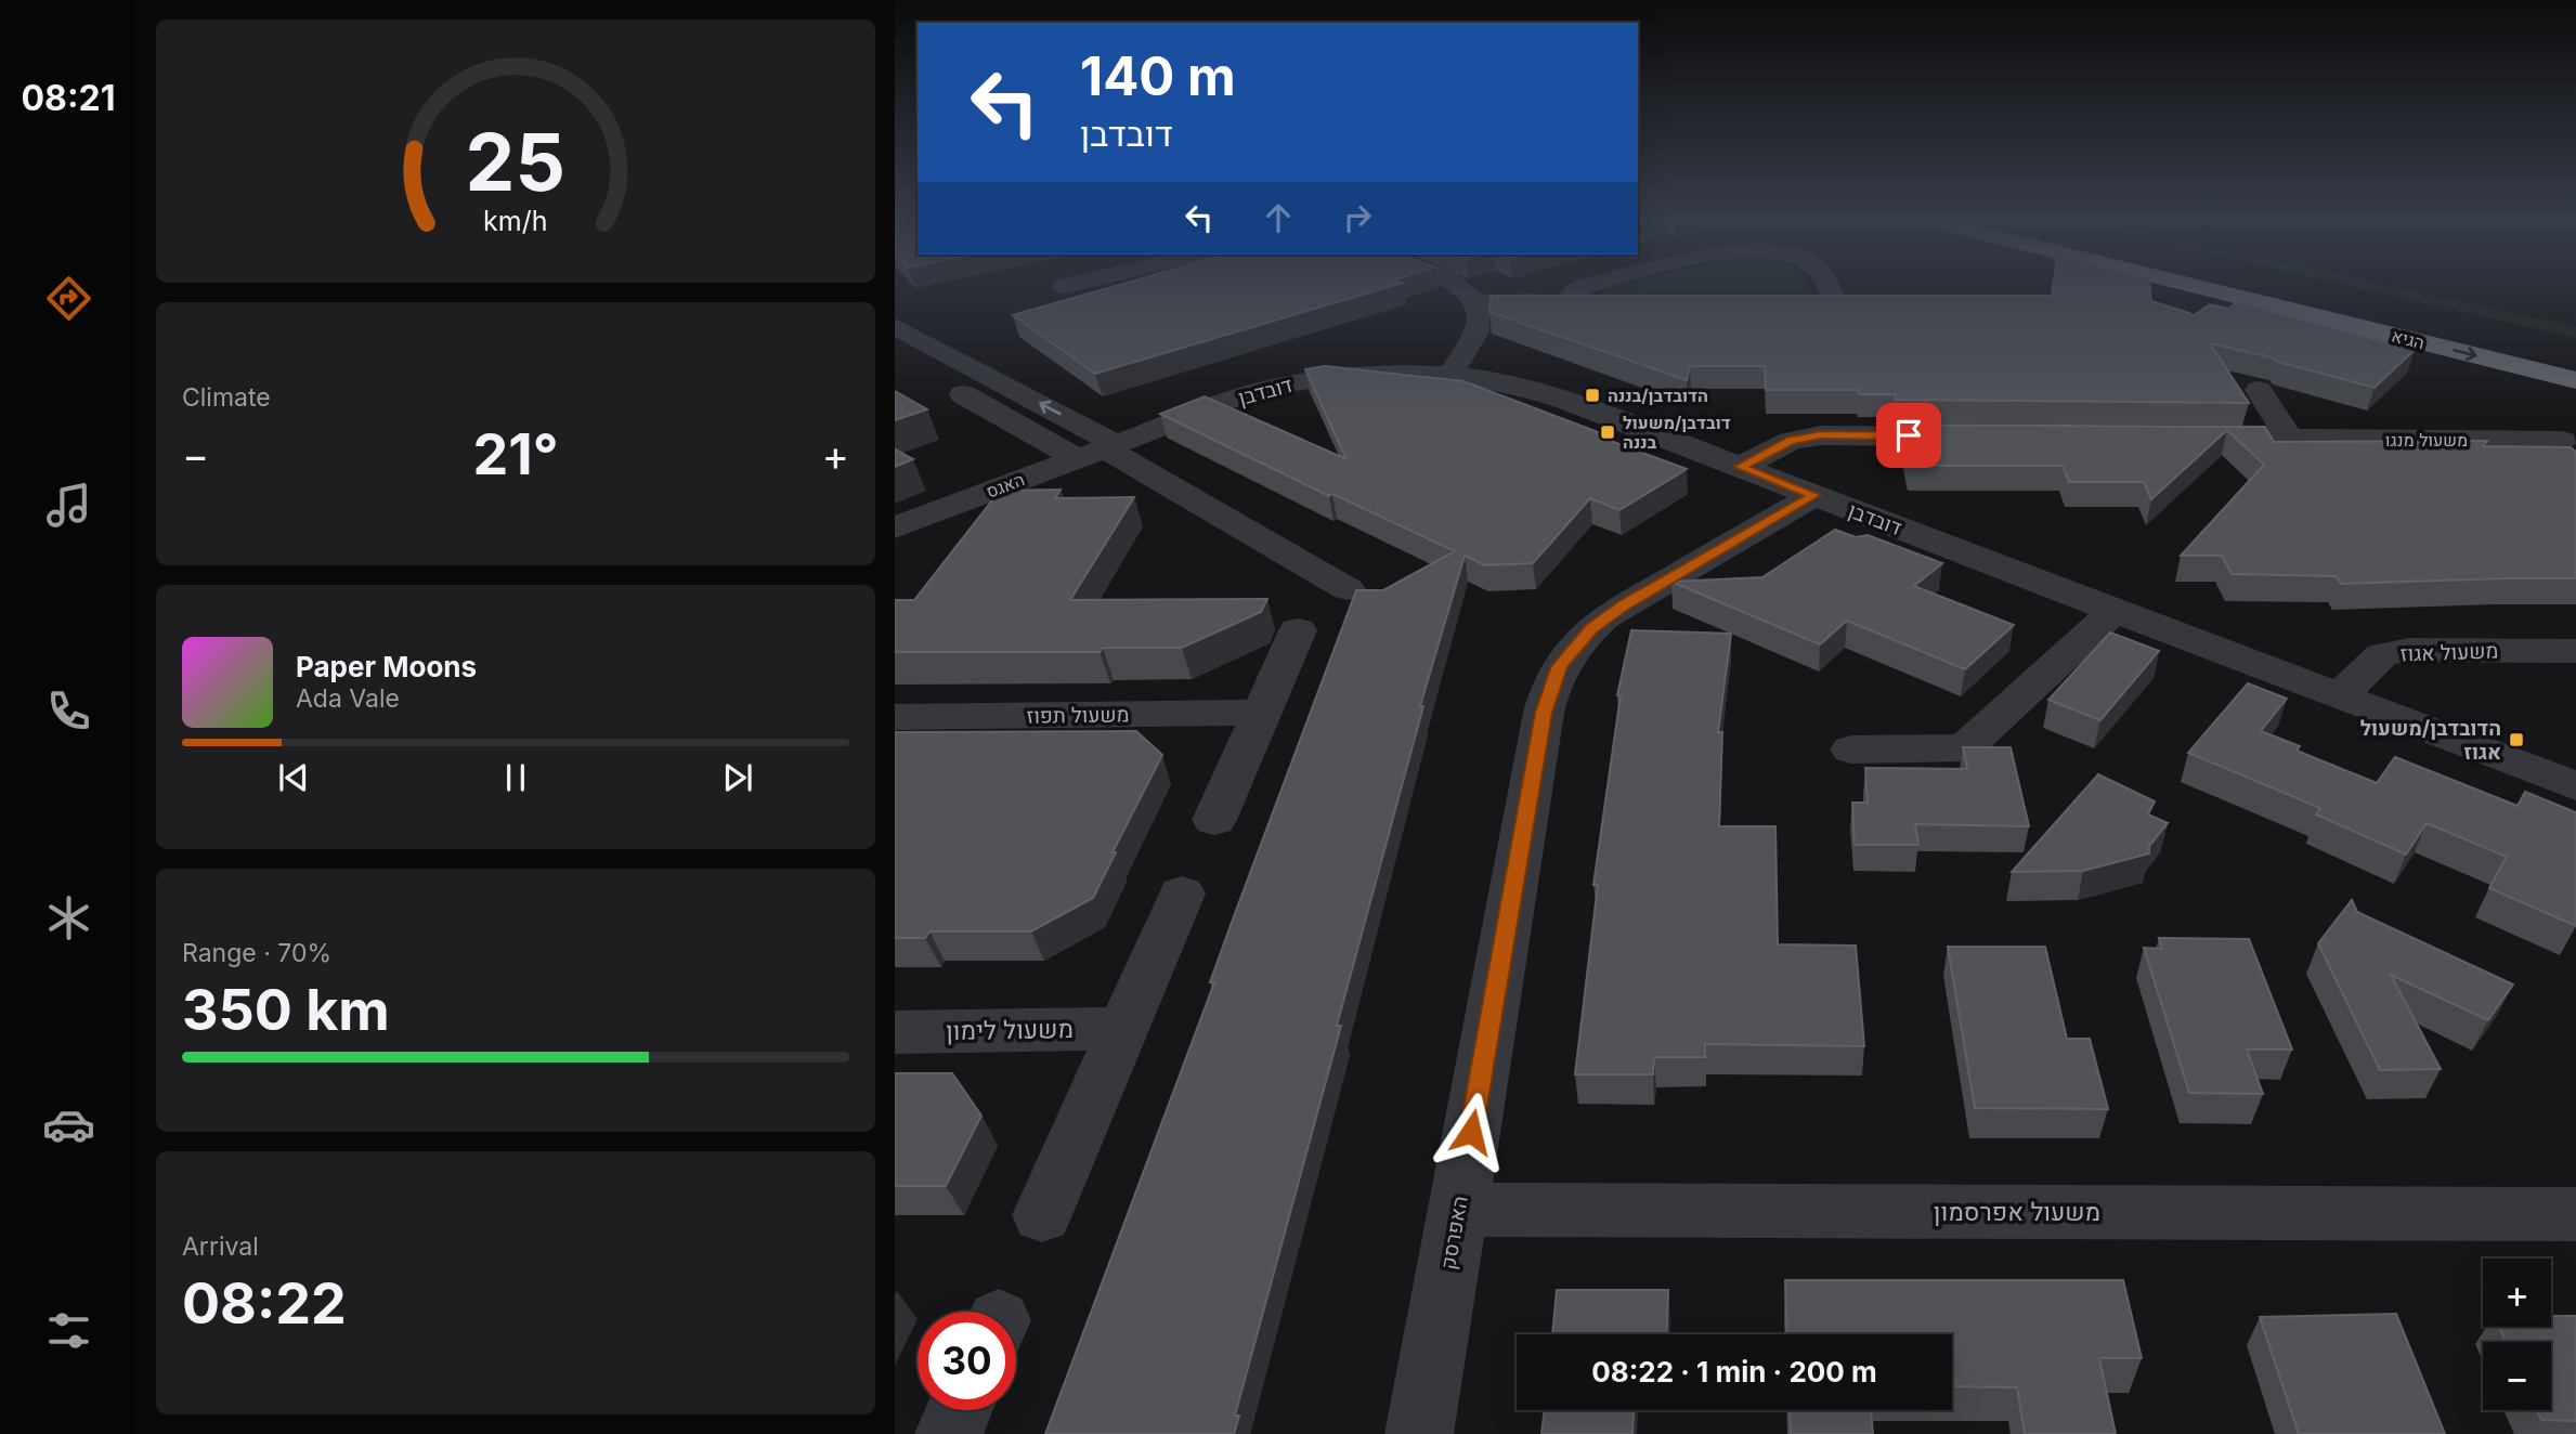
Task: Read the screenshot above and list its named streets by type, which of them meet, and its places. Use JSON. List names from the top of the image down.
{
  "streets": {
    "highway": ["הגיא"],
    "street": [
      "דובדבן",
      "משעול מנגו",
      "האגס",
      "משעול אגוז",
      "משעול תפוז",
      "משעול לימון",
      "משעול אפרסמון",
      "האפרסק"
    ]
  },
  "crossings": [
    ["דובדבן", "האגס"],
    ["דובדבן", "משעול אגוז"],
    ["דובדבן", "האפרסק"],
    ["משעול אפרסמון", "האפרסק"]
  ],
  "places": {
    "transit": ["הדובדבן/בננה", "דובדבן/משעול בננה", "הדובדבן/משעול אגוז"]
  },
  "page": {
    "tabs": "08:21",
    "turn": ["140 m", "דובדבן"],
    "tile": [
      "Climate",
      ["Range · 70%", "350 km"],
      ["Arrival", "08:22"]
    ],
    "heat": ["−", "21°", "+"],
    "song": ["Paper Moons", "Ada Vale"],
    "map_buttons": ["+", "−"],
    "limit": "30",
    "trip": "08:22 · 1 min · 200 m",
    "gauge": ["25", "km/h"]
  }
}
